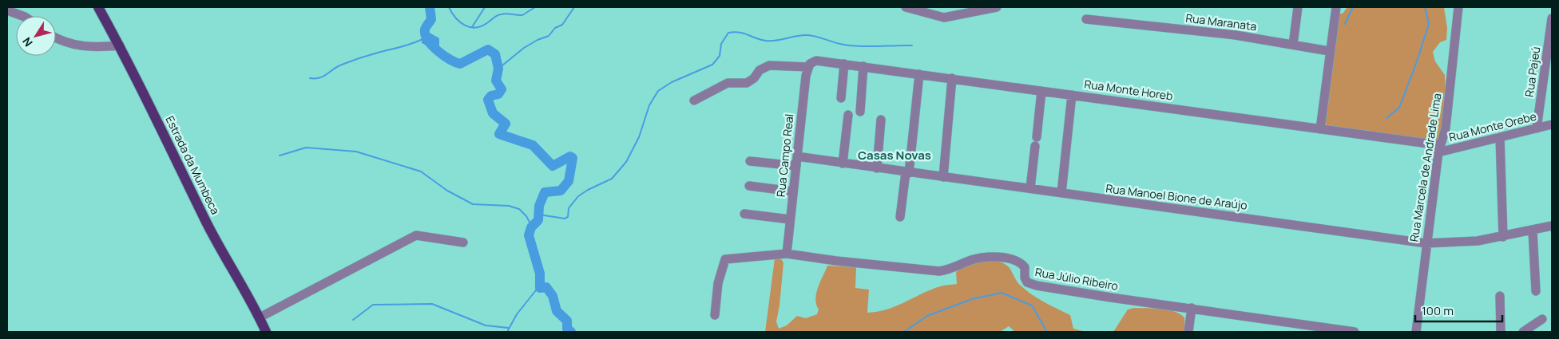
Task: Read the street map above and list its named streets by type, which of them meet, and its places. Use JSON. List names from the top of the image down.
{
  "streets": {
    "main road": ["Estrada da Mumbeca"],
    "street": [
      "Rua Maranata",
      "Rua Pajeú",
      "Rua Monte Horeb",
      "Rua Monte Orebe",
      "Rua Campo Real",
      "Rua Marcela de Andrade Lima",
      "Rua Manoel Bione de Araújo",
      "Rua Júlio Ribeiro"
    ]
  },
  "crossings": [
    ["Rua Pajeú", "Rua Monte Orebe"],
    ["Rua Monte Horeb", "Rua Monte Orebe"],
    ["Rua Monte Horeb", "Rua Campo Real"],
    ["Rua Monte Horeb", "Rua Marcela de Andrade Lima"],
    ["Rua Monte Orebe", "Rua Marcela de Andrade Lima"],
    ["Rua Campo Real", "Rua Manoel Bione de Araújo"],
    ["Rua Campo Real", "Rua Júlio Ribeiro"],
    ["Rua Marcela de Andrade Lima", "Rua Manoel Bione de Araújo"]
  ],
  "districts": ["Casas Novas"],
  "scale_bar": "100 m",
  "north": "bottom left"
}
